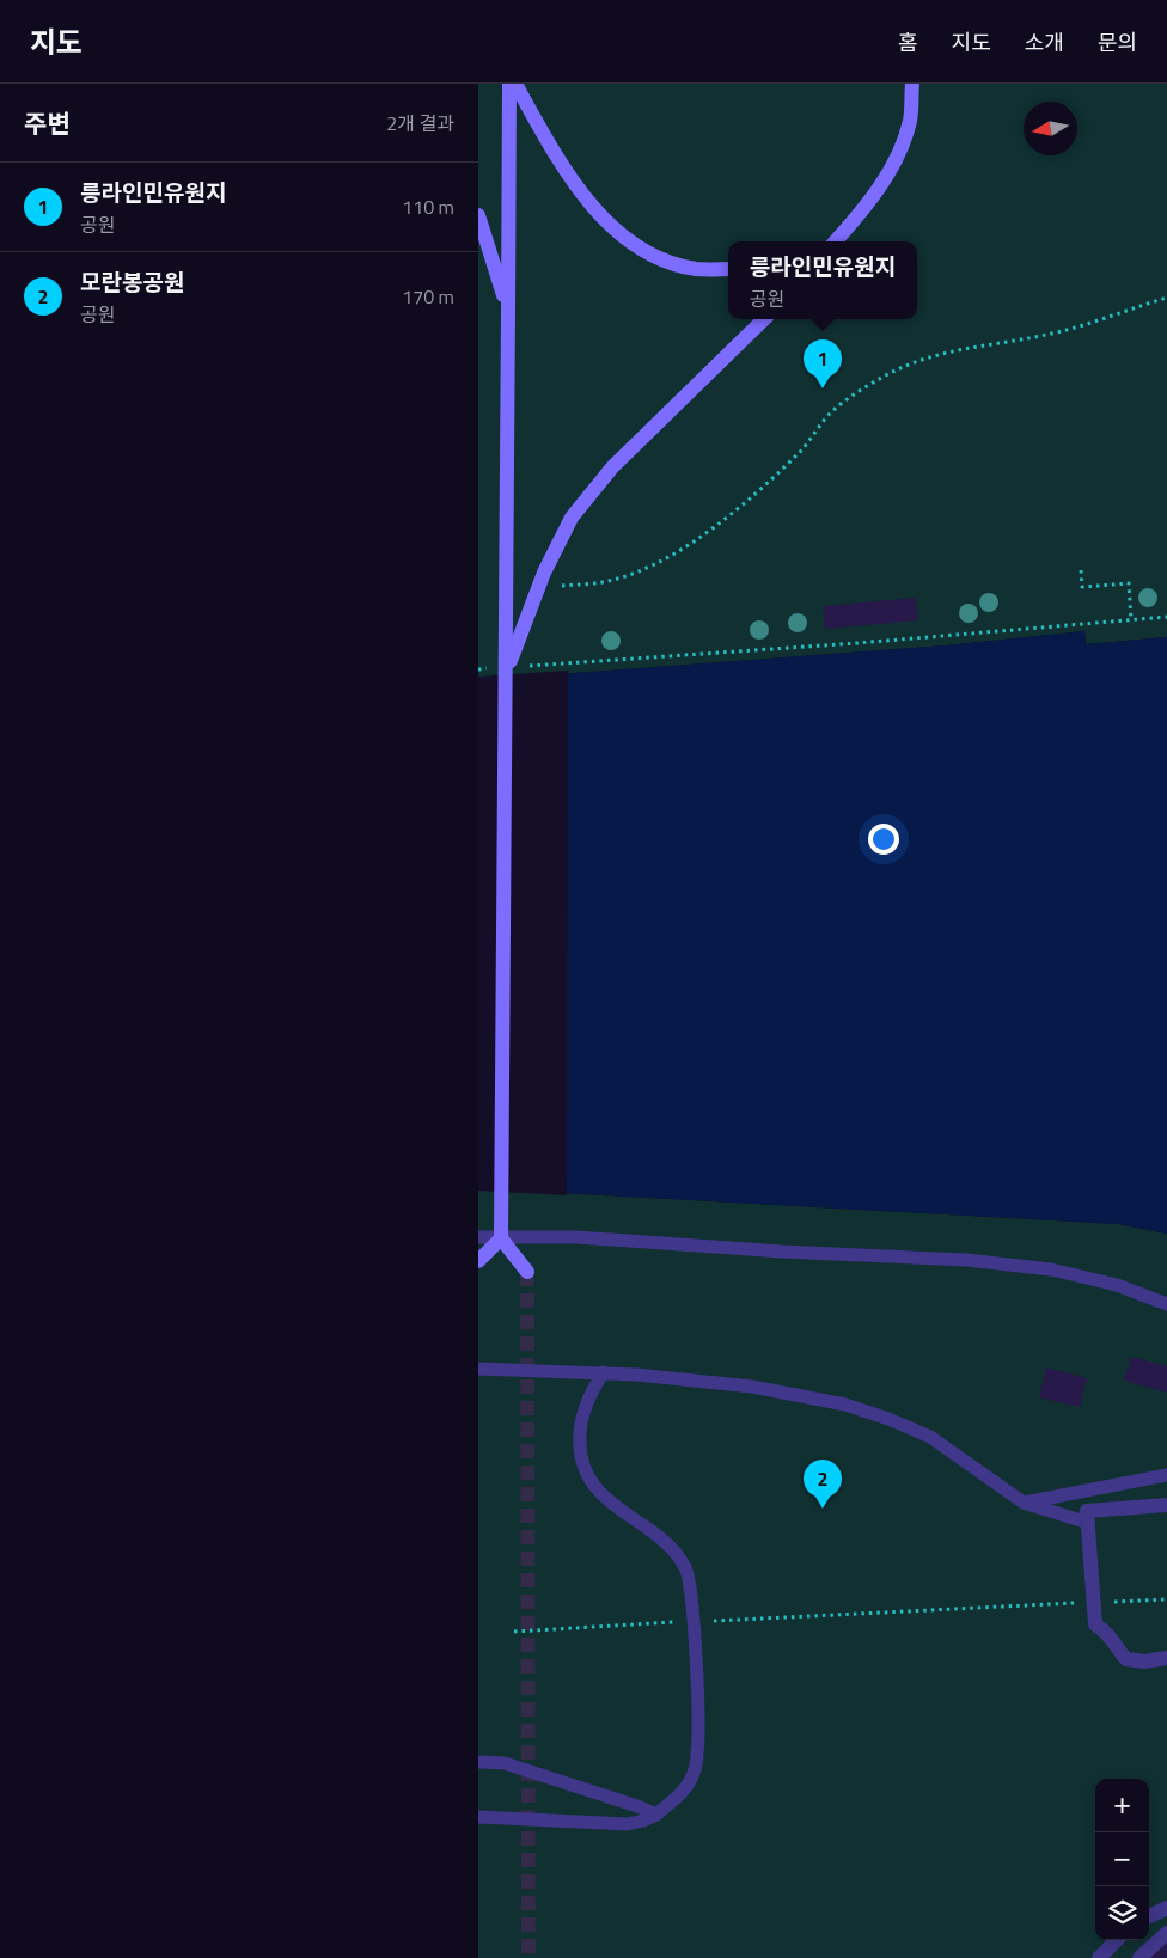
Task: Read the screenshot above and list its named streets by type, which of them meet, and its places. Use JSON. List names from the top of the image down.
{
  "north": "left",
  "page": {
    "header": "지도",
    "nav": [
      "홈",
      "지도",
      "소개",
      "문의"
    ],
    "heading": ["주변", "2개 결과"],
    "list": [
      {
        "mark": "1",
        "name": "릉라인민유원지",
        "note": "공원",
        "value": "110 m"
      },
      {
        "mark": "2",
        "name": "모란봉공원",
        "note": "공원",
        "value": "170 m"
      }
    ],
    "popup": ["릉라인민유원지", "공원"],
    "pins": ["1", "2"],
    "map_buttons": ["+", "−"]
  }
}
